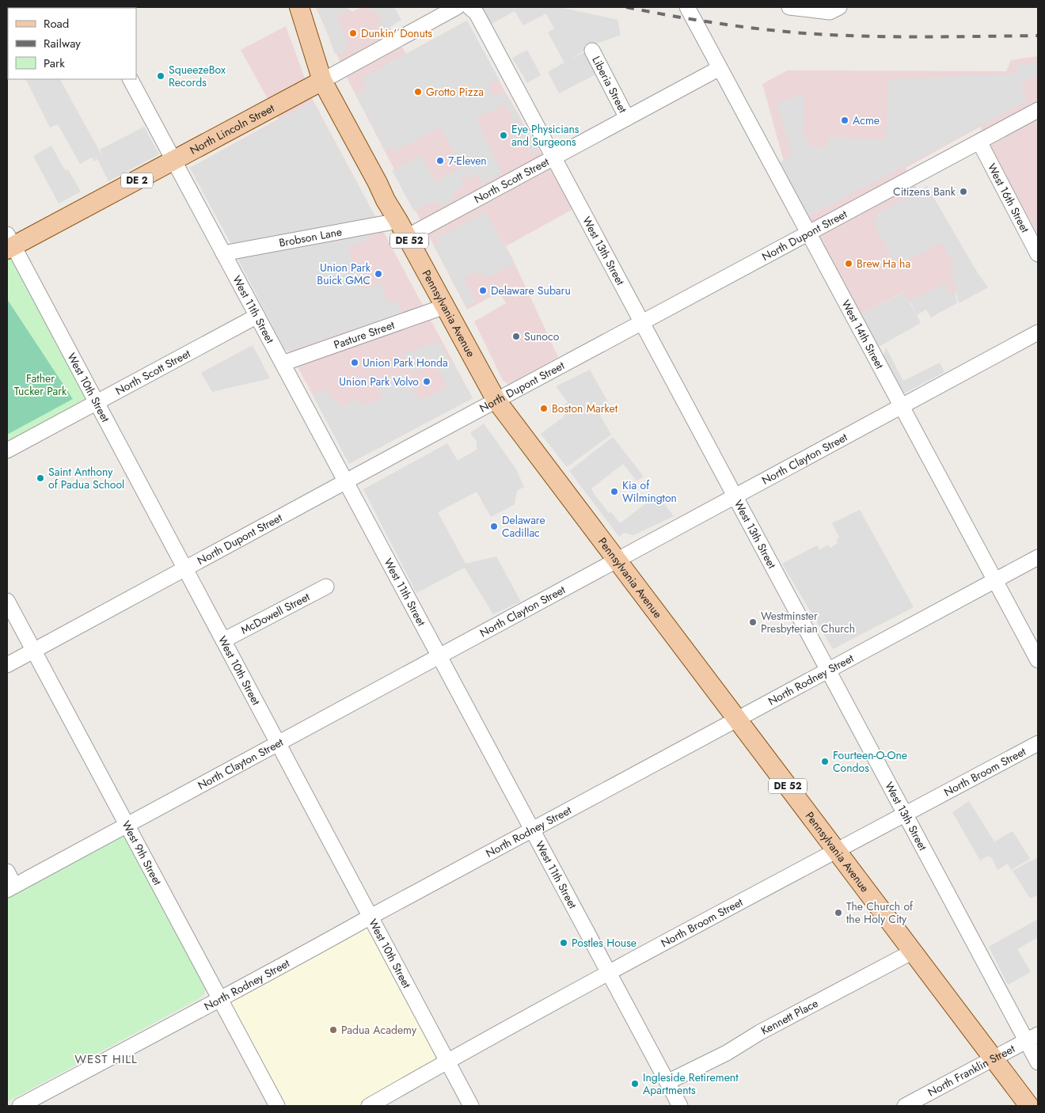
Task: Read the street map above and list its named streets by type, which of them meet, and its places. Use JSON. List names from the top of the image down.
{
  "streets": {
    "main road": [
      "North Lincoln Street",
      "DE 2",
      "DE 52",
      "Pennsylvania Avenue"
    ],
    "street": [
      "Liberia Street",
      "North Scott Street",
      "West 16th Street",
      "North Dupont Street",
      "Brobson Lane",
      "West 13th Street",
      "West 11th Street",
      "West 14th Street",
      "Pasture Street",
      "West 10th Street",
      "North Clayton Street",
      "McDowell Street",
      "North Rodney Street",
      "North Broom Street",
      "West 9th Street",
      "Kennett Place",
      "North Franklin Street"
    ]
  },
  "crossings": [
    ["Liberia Street", "North Scott Street"],
    ["North Lincoln Street", "West 11th Street"],
    ["North Lincoln Street", "Pennsylvania Avenue"],
    ["North Lincoln Street", "West 10th Street"],
    ["North Scott Street", "Brobson Lane"],
    ["North Scott Street", "West 13th Street"],
    ["North Scott Street", "West 11th Street"],
    ["North Scott Street", "Pennsylvania Avenue"],
    ["North Scott Street", "West 14th Street"],
    ["North Scott Street", "West 10th Street"],
    ["West 16th Street", "North Dupont Street"],
    ["North Dupont Street", "West 13th Street"],
    ["North Dupont Street", "West 11th Street"],
    ["North Dupont Street", "Pennsylvania Avenue"],
    ["North Dupont Street", "West 14th Street"],
    ["North Dupont Street", "West 10th Street"],
    ["North Dupont Street", "West 9th Street"],
    ["Brobson Lane", "West 11th Street"],
    ["Brobson Lane", "Pennsylvania Avenue"],
    ["West 13th Street", "North Clayton Street"],
    ["West 13th Street", "North Rodney Street"],
    ["West 13th Street", "North Broom Street"],
    ["West 13th Street", "North Franklin Street"],
    ["West 11th Street", "Pasture Street"],
    ["West 11th Street", "North Clayton Street"],
    ["West 11th Street", "North Rodney Street"],
    ["West 11th Street", "North Broom Street"],
    ["West 11th Street", "Kennett Place"],
    ["Pennsylvania Avenue", "Pasture Street"],
    ["Pennsylvania Avenue", "North Clayton Street"],
    ["Pennsylvania Avenue", "North Rodney Street"],
    ["Pennsylvania Avenue", "North Broom Street"],
    ["Pennsylvania Avenue", "Kennett Place"],
    ["Pennsylvania Avenue", "North Franklin Street"],
    ["West 14th Street", "North Clayton Street"],
    ["West 14th Street", "North Rodney Street"],
    ["West 10th Street", "North Clayton Street"],
    ["West 10th Street", "McDowell Street"],
    ["West 10th Street", "North Rodney Street"],
    ["West 10th Street", "North Broom Street"],
    ["North Clayton Street", "West 9th Street"],
    ["North Rodney Street", "West 9th Street"]
  ],
  "districts": ["WEST HILL"],
  "parks": ["Father Tucker Park"],
  "places": [
    "Dunkin' Donuts",
    "SqueezeBox Records",
    "Grotto Pizza",
    "Acme",
    "Eye Physicians and Surgeons",
    "7-Eleven",
    "Citizens Bank",
    "Brew Ha ha",
    "Union Park Buick GMC",
    "Delaware Subaru",
    "Sunoco",
    "Union Park Honda",
    "Union Park Volvo",
    "Boston Market",
    "Saint Anthony of Padua School",
    "Kia of Wilmington",
    "Delaware Cadillac",
    "Westminster Presbyterian Church",
    "Fourteen-O-One Condos",
    "The Church of the Holy City",
    "Postles House",
    "Padua Academy",
    "Ingleside Retirement Apartments"
  ],
  "legend": ["Road", "Railway", "Park"]
}
